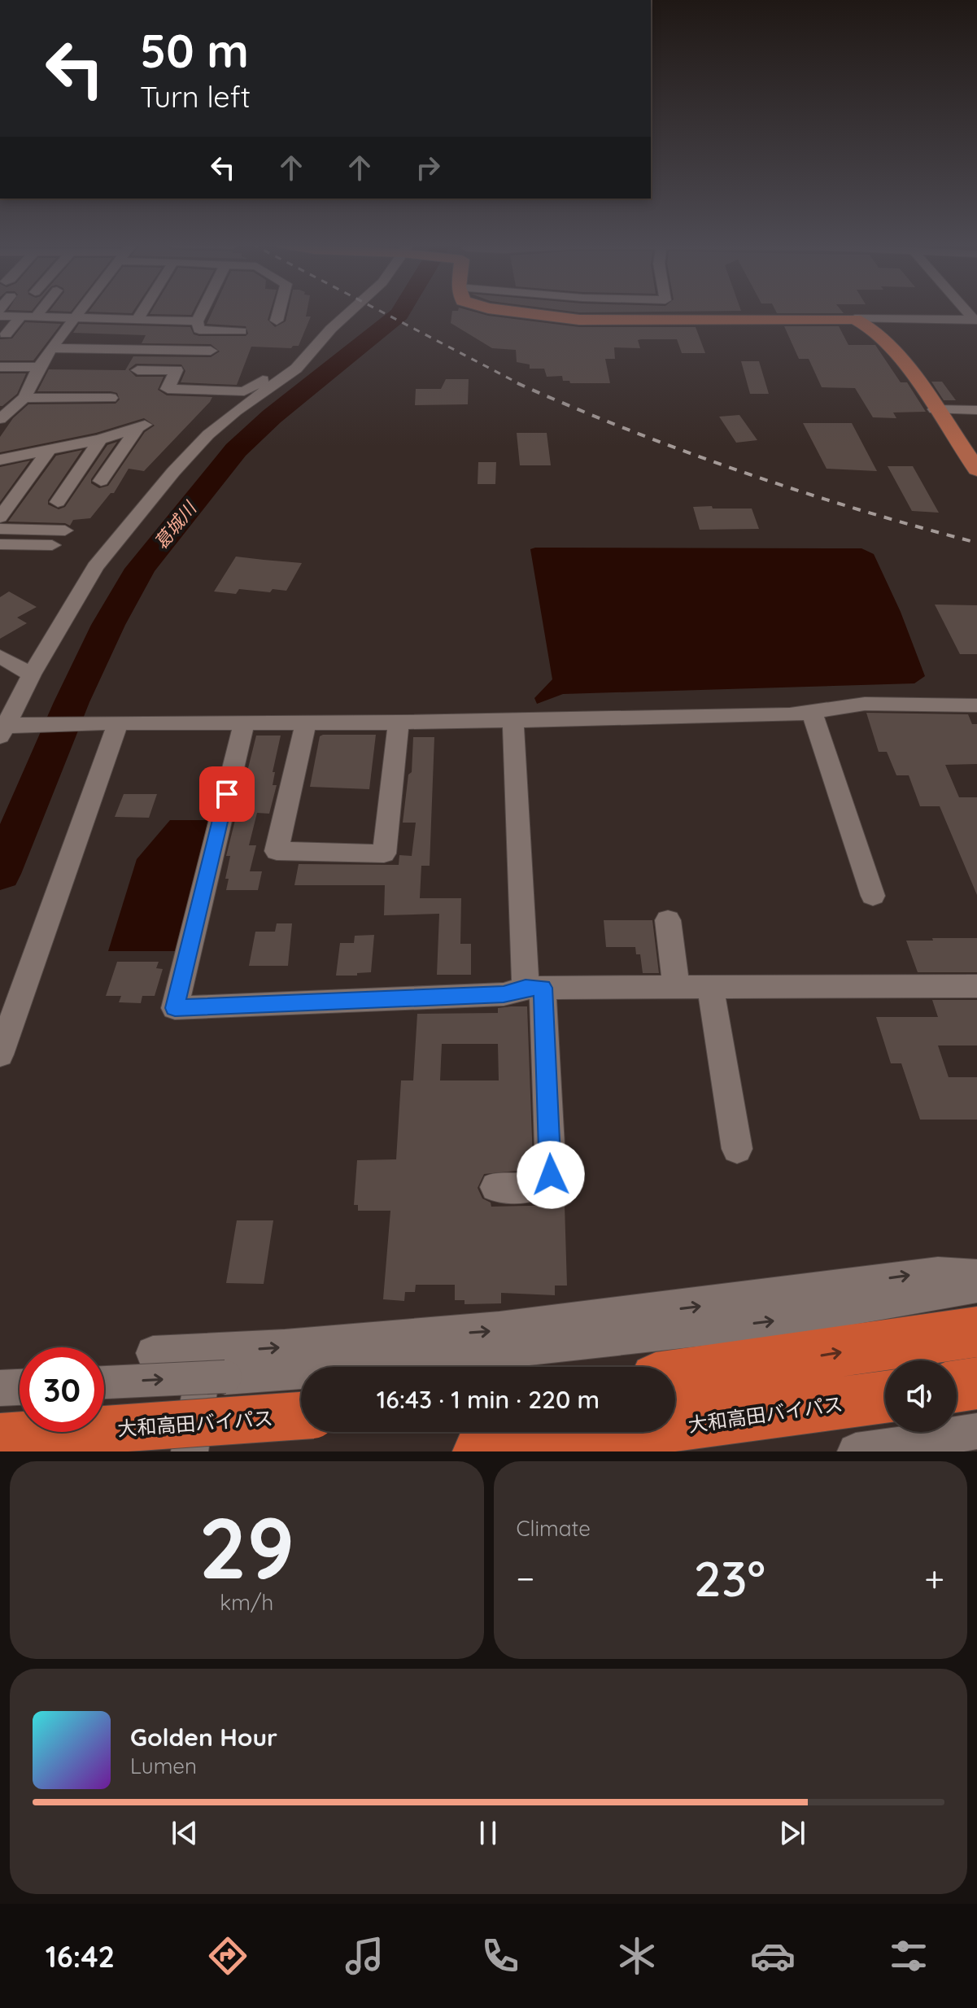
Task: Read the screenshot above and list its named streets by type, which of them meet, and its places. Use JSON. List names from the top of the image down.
{
  "streets": {
    "highway": ["大和高田バイパス"]
  },
  "water": ["葛城川"],
  "page": {
    "turn": ["50 m", "Turn left"],
    "limit": "30",
    "trip": "16:43 · 1 min · 220 m",
    "tile": [
      ["29", "km/h"],
      "Climate"
    ],
    "heat": ["−", "23°", "+"],
    "song": ["Golden Hour", "Lumen"],
    "tabs": "16:42"
  }
}
